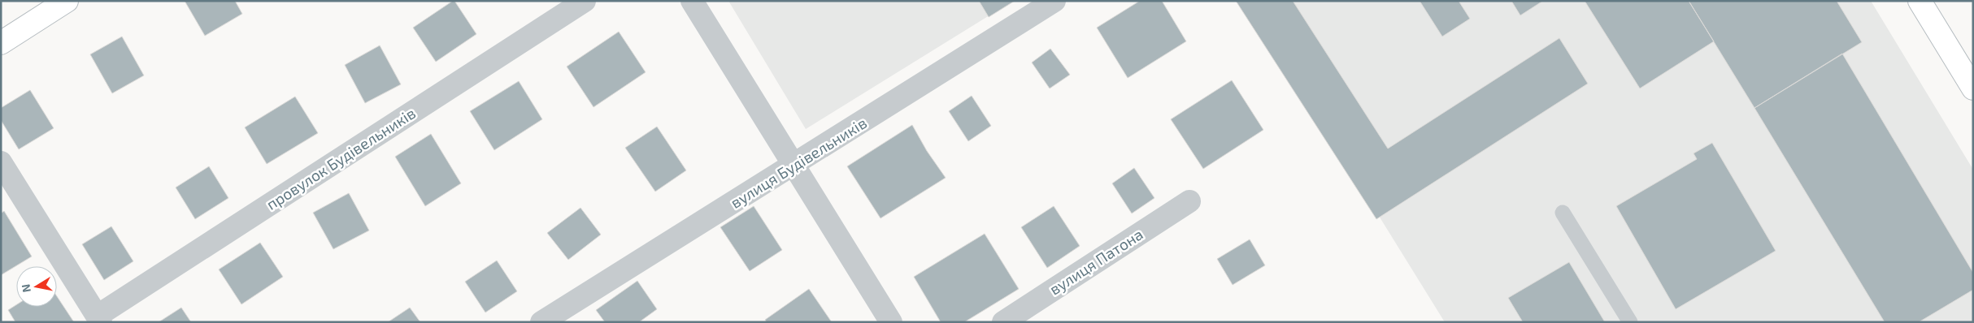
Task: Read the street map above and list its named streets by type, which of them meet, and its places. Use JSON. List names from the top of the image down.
{
  "streets": {
    "street": ["провулок Будівельників", "вулиця Будівельників", "вулиця Патона"]
  },
  "north": "left"
}
